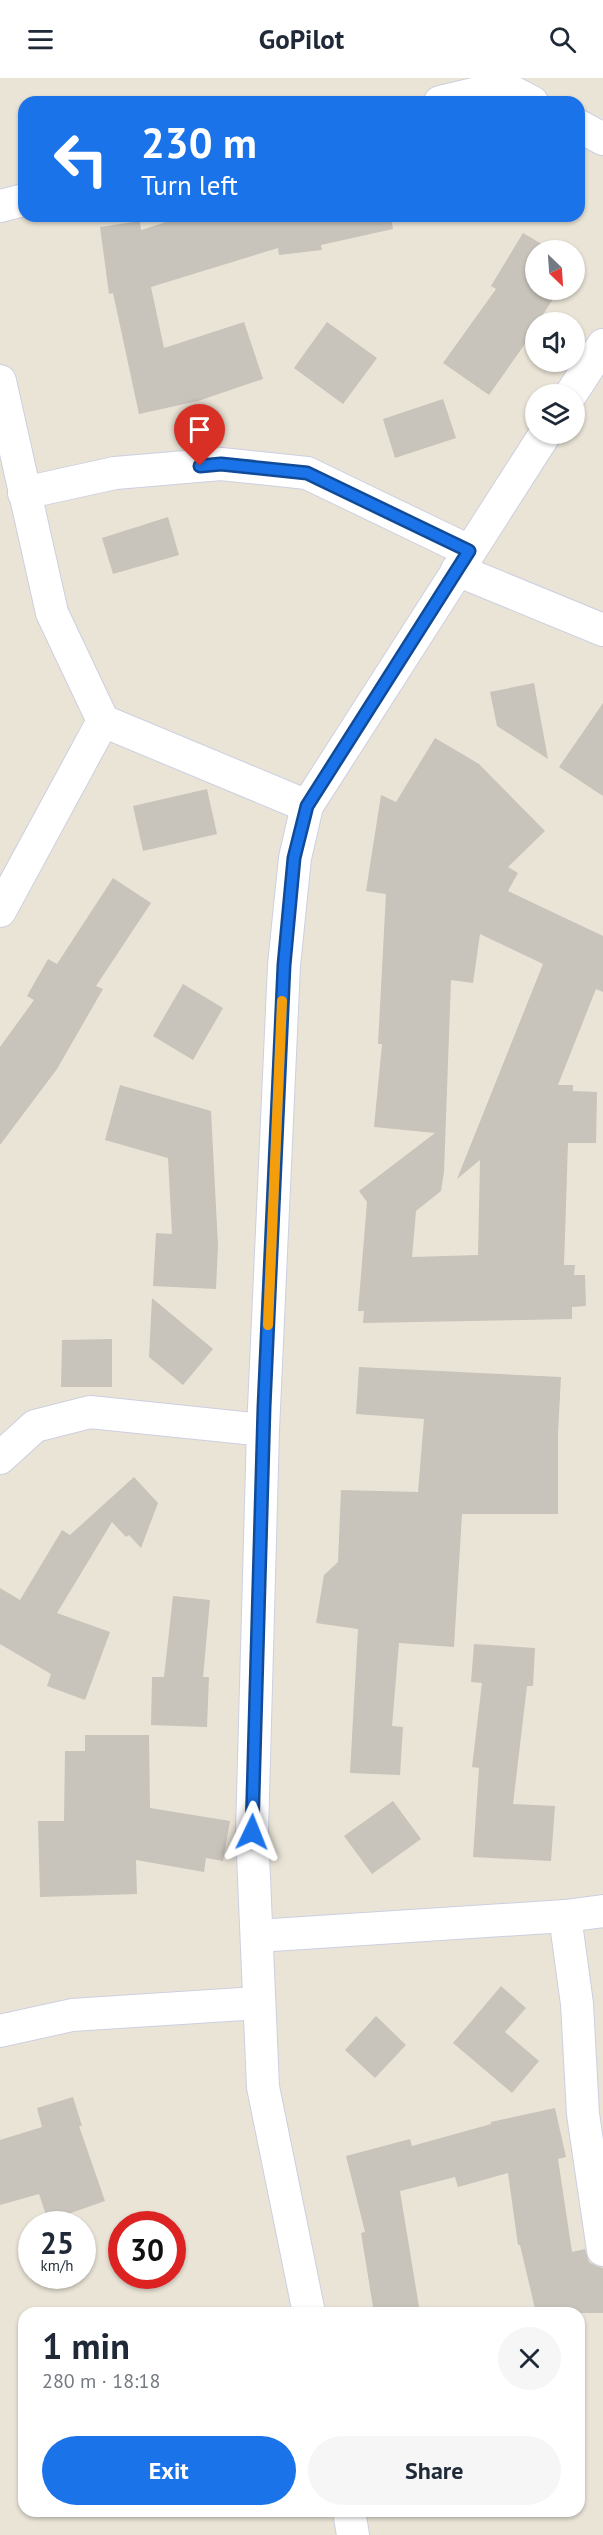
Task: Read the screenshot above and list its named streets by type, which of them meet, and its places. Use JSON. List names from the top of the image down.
{
  "north": "bottom right",
  "page": {
    "header": "GoPilot",
    "turn": ["230 m", "Turn left"],
    "speed": "25 km/h",
    "limit": "30",
    "heading": ["1 min", "280 m · 18:18"],
    "buttons": ["Exit", "Share"]
  }
}
